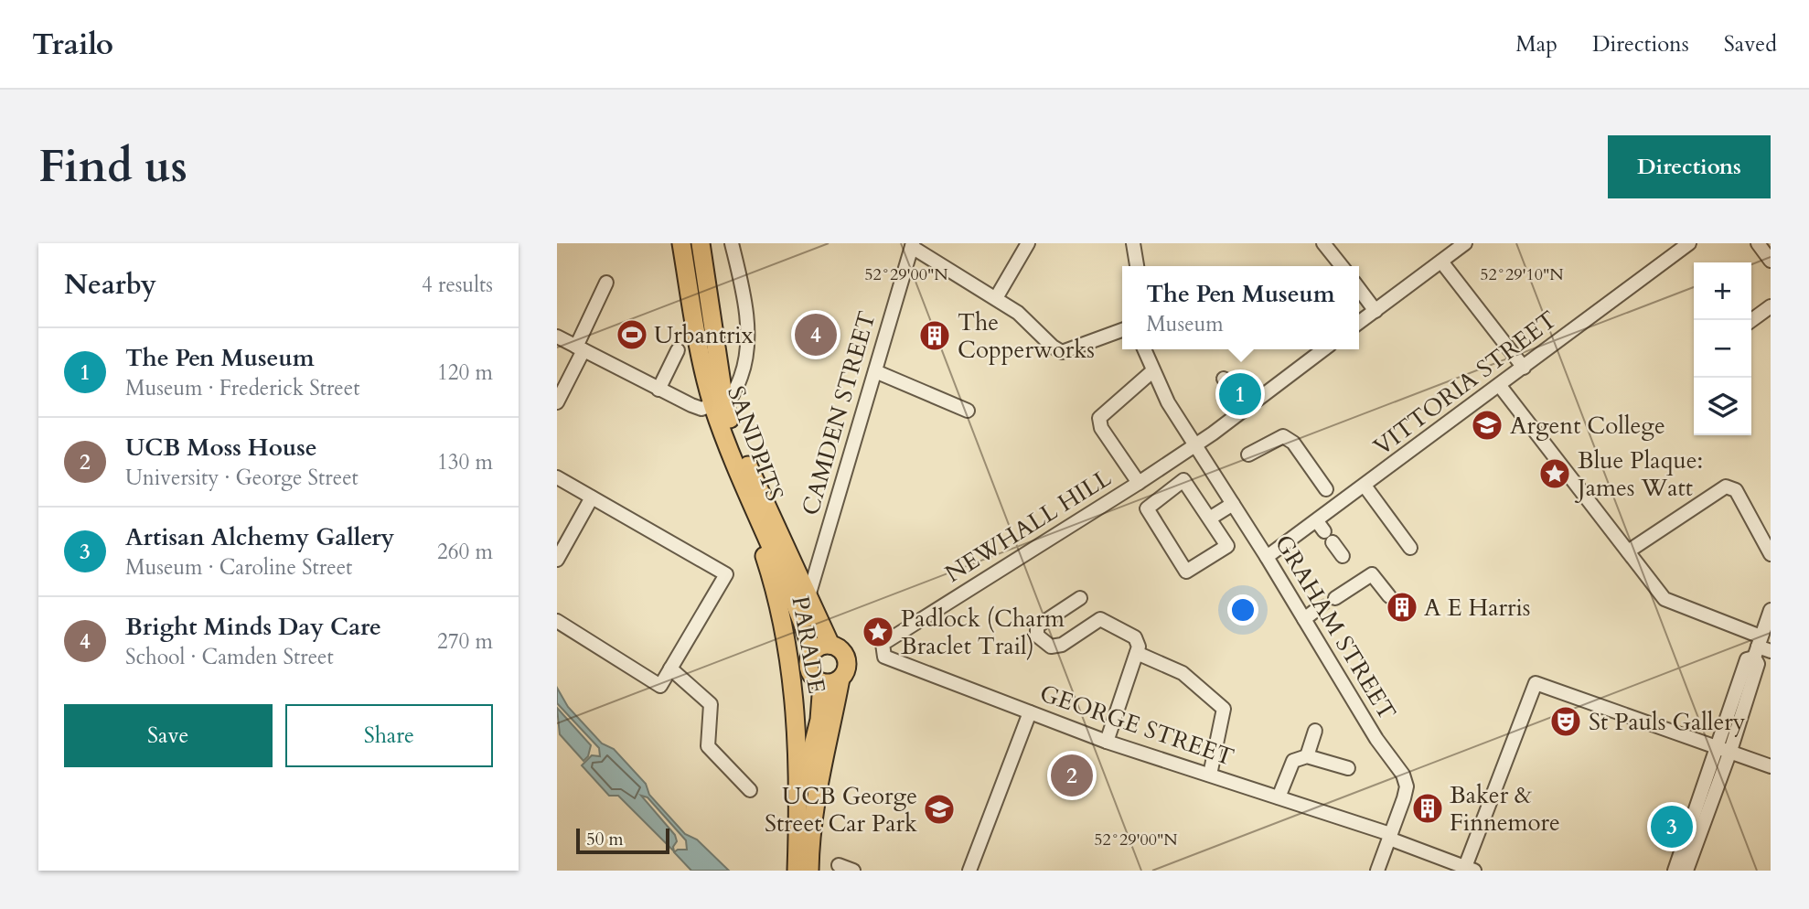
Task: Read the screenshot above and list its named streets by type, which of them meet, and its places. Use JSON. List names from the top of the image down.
{
  "streets": {
    "main road": ["SANDPITS", "PARADE"],
    "street": [
      "VITTORIA STREET",
      "CAMDEN STREET",
      "NEWHALL HILL",
      "GRAHAM STREET",
      "GEORGE STREET"
    ]
  },
  "crossings": [
    ["VITTORIA STREET", "GRAHAM STREET"],
    ["CAMDEN STREET", "SANDPITS"],
    ["SANDPITS", "PARADE"],
    ["NEWHALL HILL", "GRAHAM STREET"],
    ["NEWHALL HILL", "GEORGE STREET"],
    ["GRAHAM STREET", "GEORGE STREET"]
  ],
  "places": {
    "sports": ["Urbantrix"],
    "building": ["The Copperworks", "A E Harris", "Baker & Finnemore"],
    "school or university": ["Argent College", "UCB George Street Car Park"],
    "place": ["Blue Plaque: James Watt", "Padlock (Charm Braclet Trail)"],
    "theatre": ["St Pauls Gallery"]
  },
  "scale_bar": "50 m",
  "page": {
    "header": "Trailo",
    "nav": ["Map", "Directions", "Saved"],
    "buttons": [
      "Directions",
      ["Save", "Share"]
    ],
    "title": "Find us",
    "heading": ["Nearby", "4 results"],
    "map_buttons": ["+", "−"],
    "popup": ["The Pen Museum", "Museum"],
    "pins": [
      "4",
      "1",
      "2",
      "3"
    ],
    "list": [
      {
        "mark": "1",
        "name": "The Pen Museum",
        "note": "Museum · Frederick Street",
        "value": "120 m"
      },
      {
        "mark": "2",
        "name": "UCB Moss House",
        "note": "University · George Street",
        "value": "130 m"
      },
      {
        "mark": "3",
        "name": "Artisan Alchemy Gallery",
        "note": "Museum · Caroline Street",
        "value": "260 m"
      },
      {
        "mark": "4",
        "name": "Bright Minds Day Care",
        "note": "School · Camden Street",
        "value": "270 m"
      }
    ],
    "scale": "50 m"
  },
  "coordinates": ["52°29'00\"N", "52°29'10\"N"]
}
